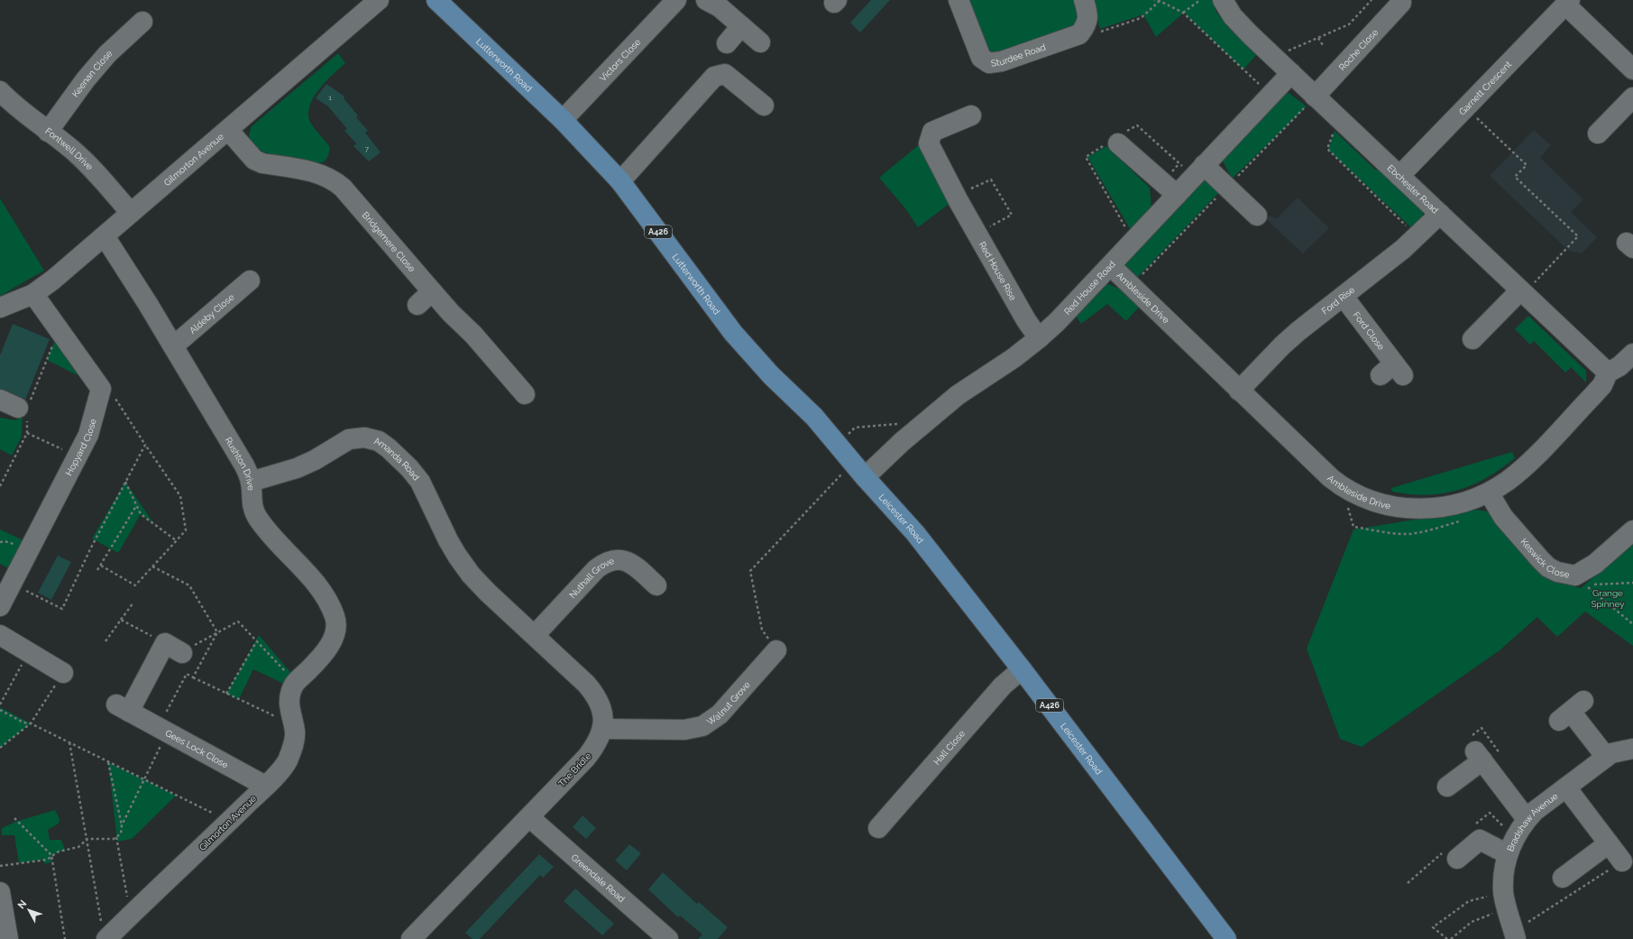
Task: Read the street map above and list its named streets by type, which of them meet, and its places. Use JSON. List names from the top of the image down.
{
  "streets": {
    "main road": ["Lutterworth Road", "A426", "Leicester Road"],
    "street": [
      "Roche Close",
      "Sturdee Road",
      "Victors Close",
      "Keenan Close",
      "Garnett Crescent",
      "Fontwell Drive",
      "Gilmorton Avenue",
      "Ebchester Road",
      "Bridgemere Close",
      "Red House Rise",
      "Red House Road",
      "Ambleside Drive",
      "Ford Rise",
      "Aldeby Close",
      "Ford Close",
      "Hopyard Close",
      "Amanda Road",
      "Rushton Drive",
      "Keswick Close",
      "Nuthall Grove",
      "Walnut Grove",
      "Hall Close",
      "Gees Lock Close",
      "The Bridle",
      "Bradshaw Avenue",
      "Greendale Road"
    ]
  },
  "crossings": [
    ["Roche Close", "Ebchester Road"],
    ["Victors Close", "Lutterworth Road"],
    ["Lutterworth Road", "Red House Road"],
    ["Lutterworth Road", "Leicester Road"],
    ["Keenan Close", "Fontwell Drive"],
    ["Garnett Crescent", "Ebchester Road"],
    ["Fontwell Drive", "Gilmorton Avenue"],
    ["Gilmorton Avenue", "Bridgemere Close"],
    ["Gilmorton Avenue", "Rushton Drive"],
    ["Gilmorton Avenue", "Gees Lock Close"],
    ["Ebchester Road", "Red House Road"],
    ["Ebchester Road", "Ambleside Drive"],
    ["Ebchester Road", "Ford Rise"],
    ["Red House Rise", "Red House Road"],
    ["Red House Road", "Ambleside Drive"],
    ["Red House Road", "Leicester Road"],
    ["Ambleside Drive", "Ford Rise"],
    ["Ambleside Drive", "Keswick Close"],
    ["Ford Rise", "Ford Close"],
    ["Aldeby Close", "Rushton Drive"],
    ["Amanda Road", "Rushton Drive"],
    ["Amanda Road", "The Bridle"],
    ["Leicester Road", "Hall Close"],
    ["Nuthall Grove", "The Bridle"],
    ["Walnut Grove", "The Bridle"],
    ["The Bridle", "Greendale Road"]
  ],
  "parks": ["Grange Spinney"],
  "house_numbers": ["1", "7"],
  "north": "top left"
}
